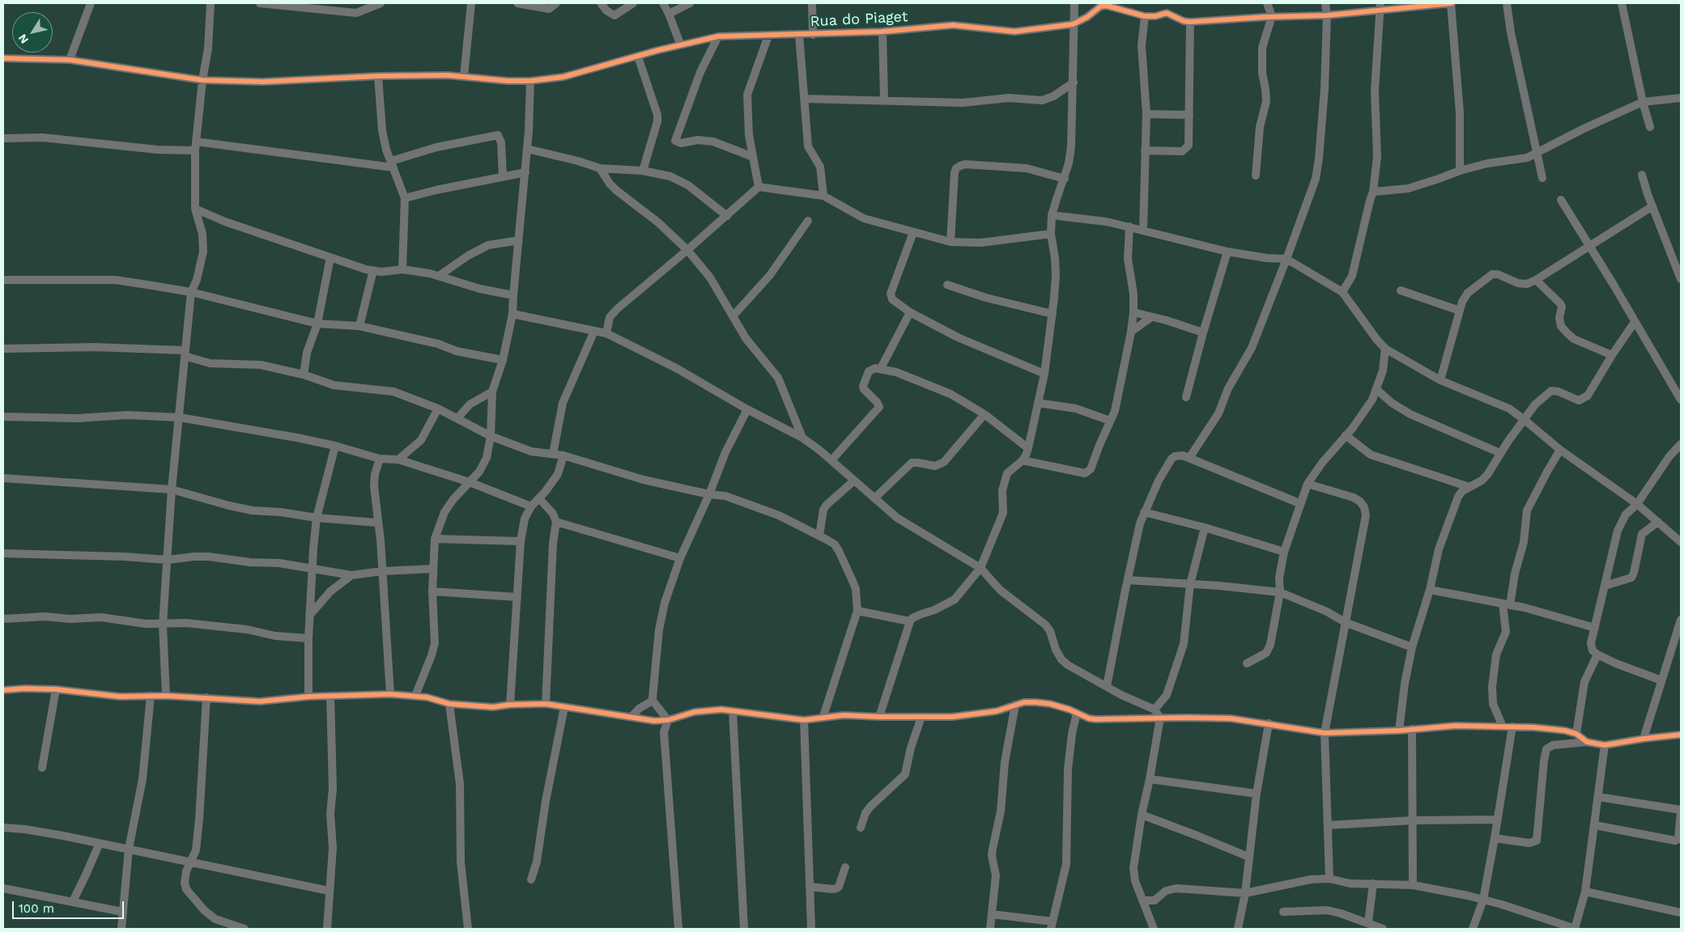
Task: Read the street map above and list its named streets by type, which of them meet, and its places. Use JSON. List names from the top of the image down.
{
  "streets": {
    "street": ["Rua do Piaget"]
  },
  "scale_bar": "100 m",
  "north": "bottom left"
}
